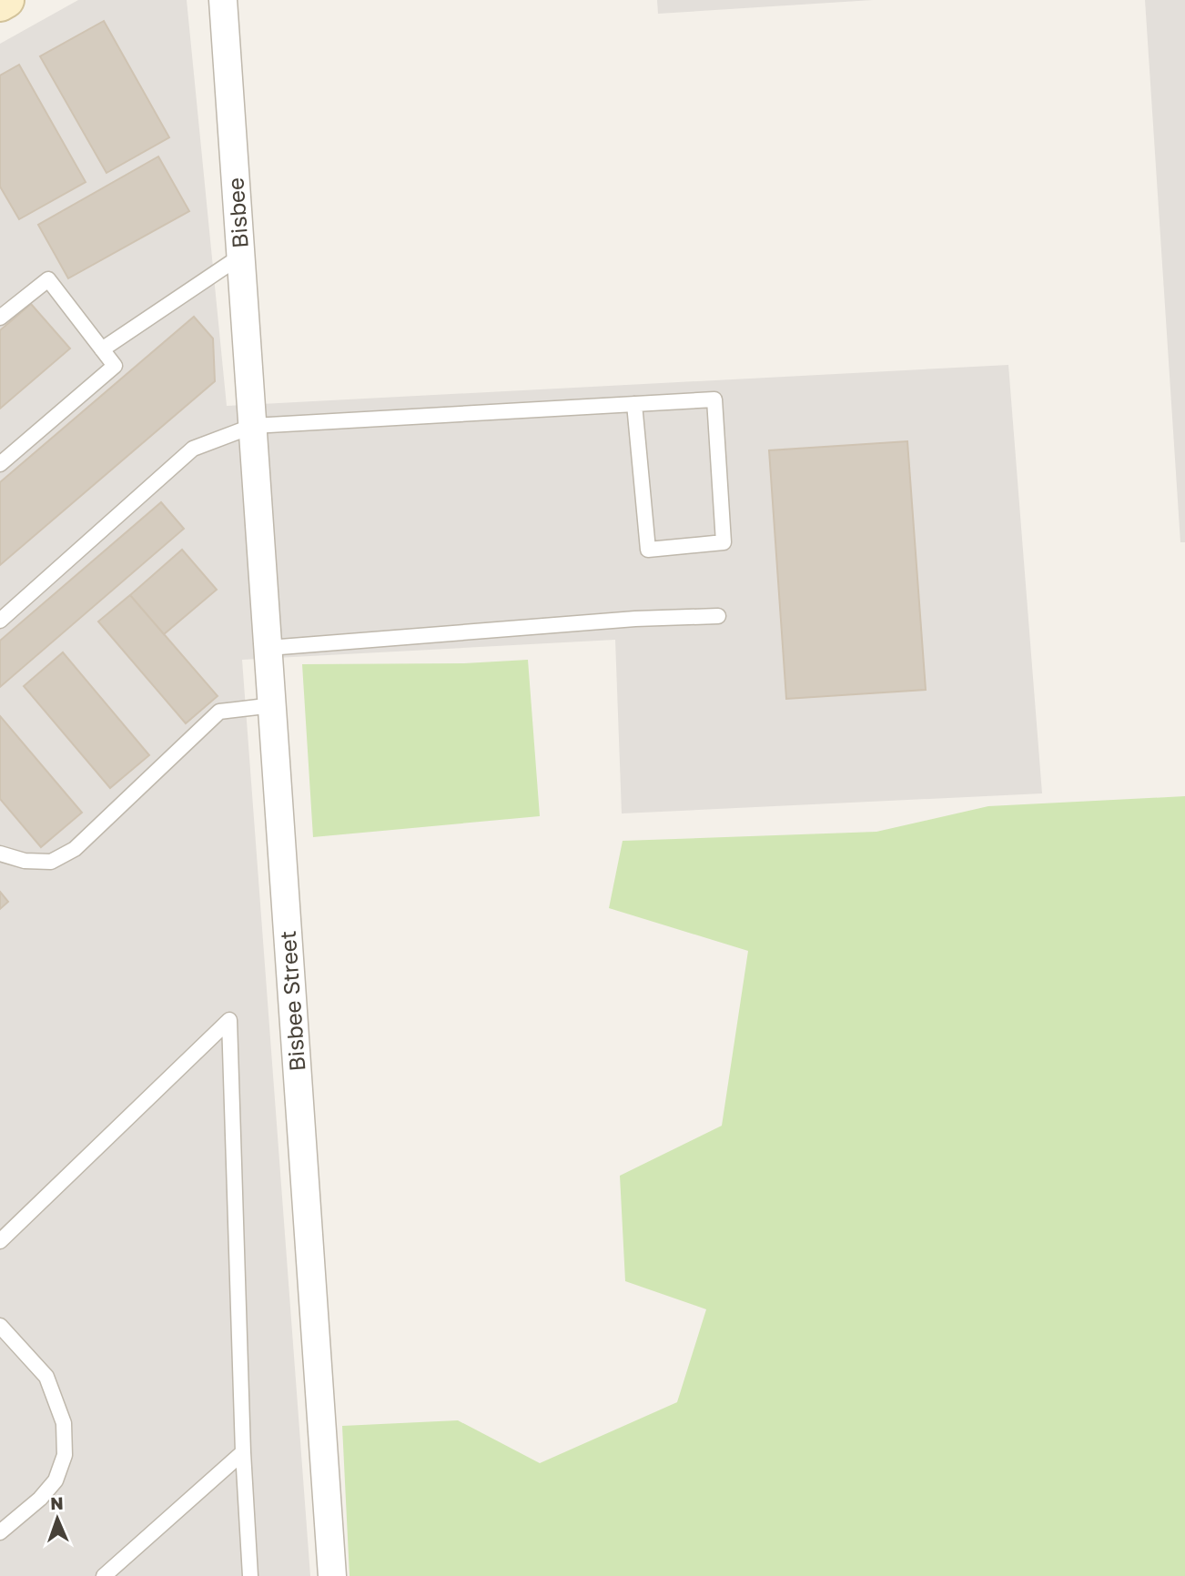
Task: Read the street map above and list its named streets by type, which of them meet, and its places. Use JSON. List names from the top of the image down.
{
  "streets": {
    "street": ["Bisbee", "Bisbee Street"]
  },
  "crossings": [
    ["Bisbee", "Bisbee Street"]
  ],
  "north": "top"
}
